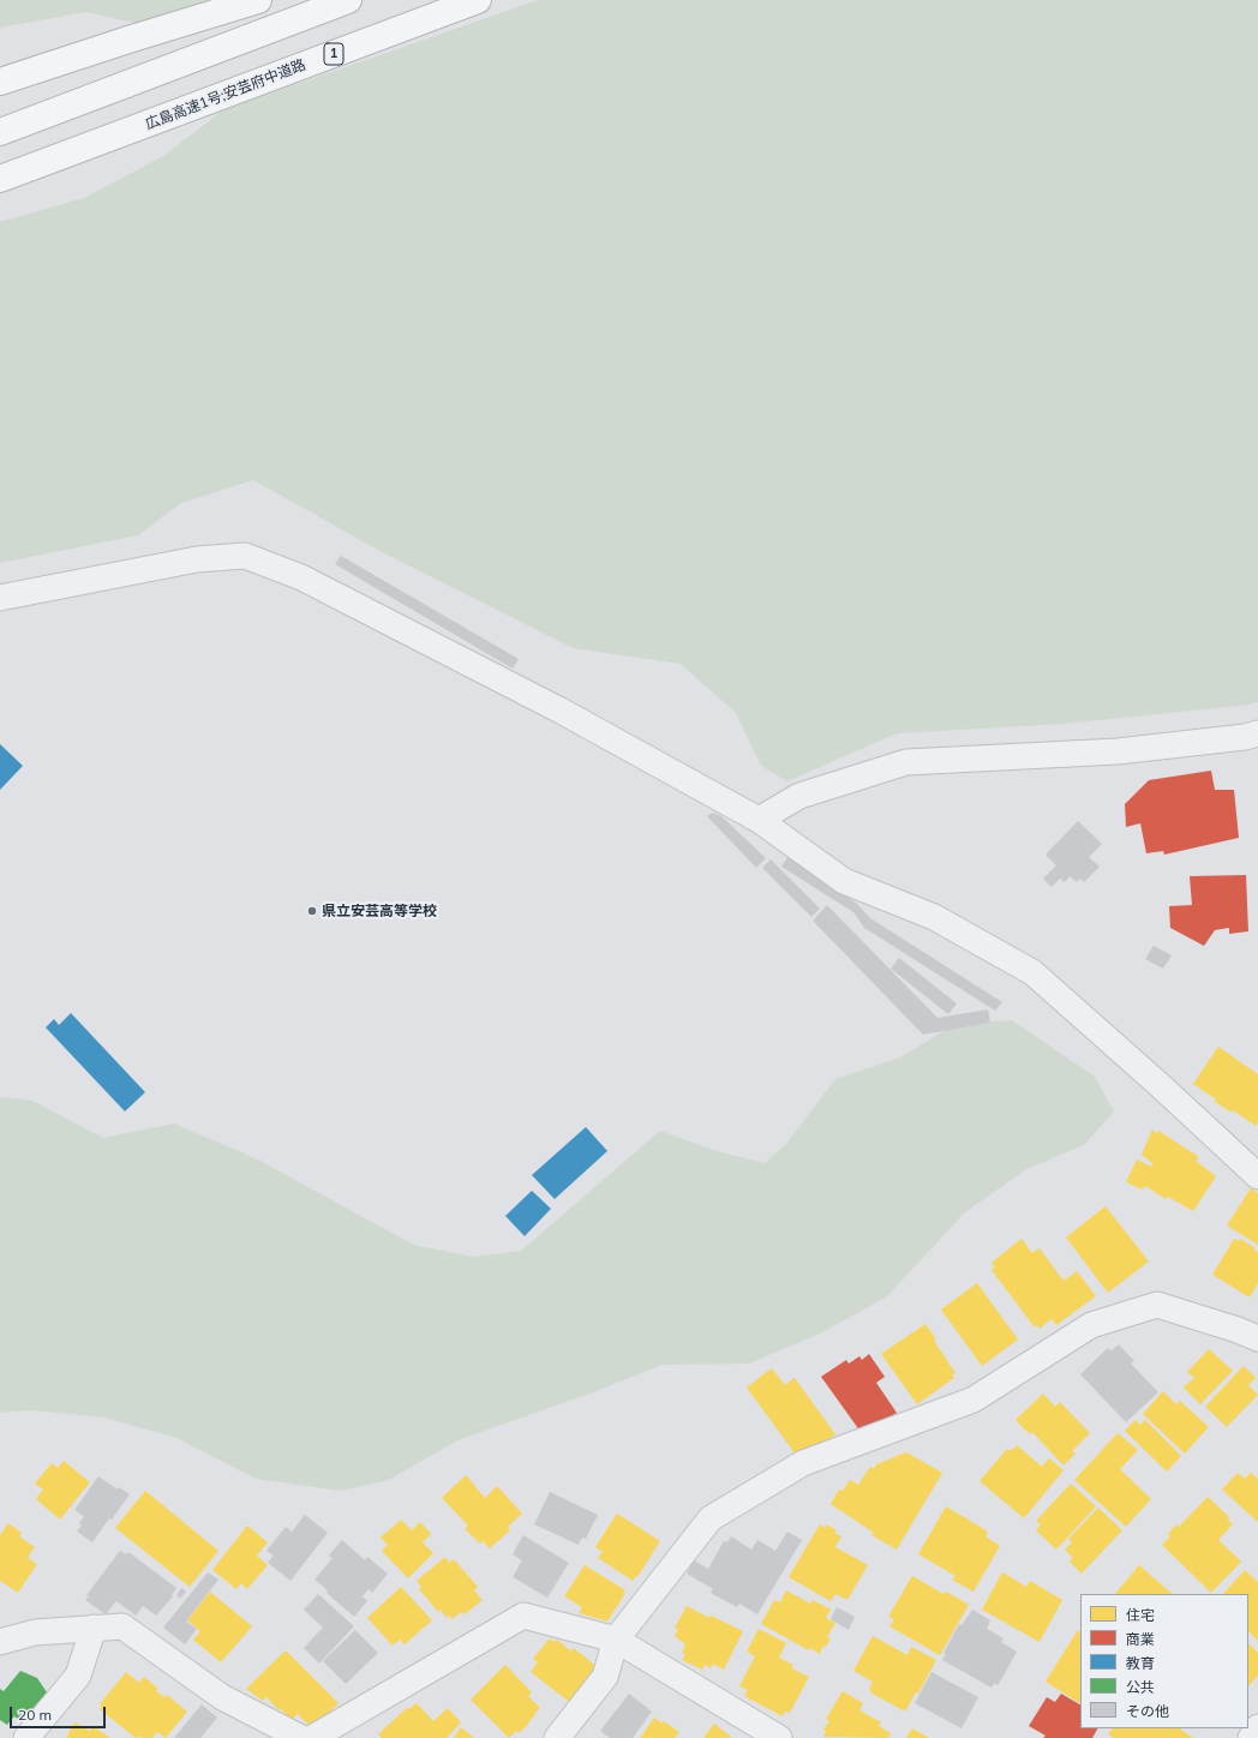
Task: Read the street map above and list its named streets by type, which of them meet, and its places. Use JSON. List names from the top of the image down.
{
  "streets": {
    "highway": ["1", "広島高速1号;安芸府中道路"]
  },
  "places": ["県立安芸高等学校"],
  "legend": [
    "住宅",
    "商業",
    "教育",
    "公共",
    "その他"
  ],
  "scale_bar": "20 m"
}
